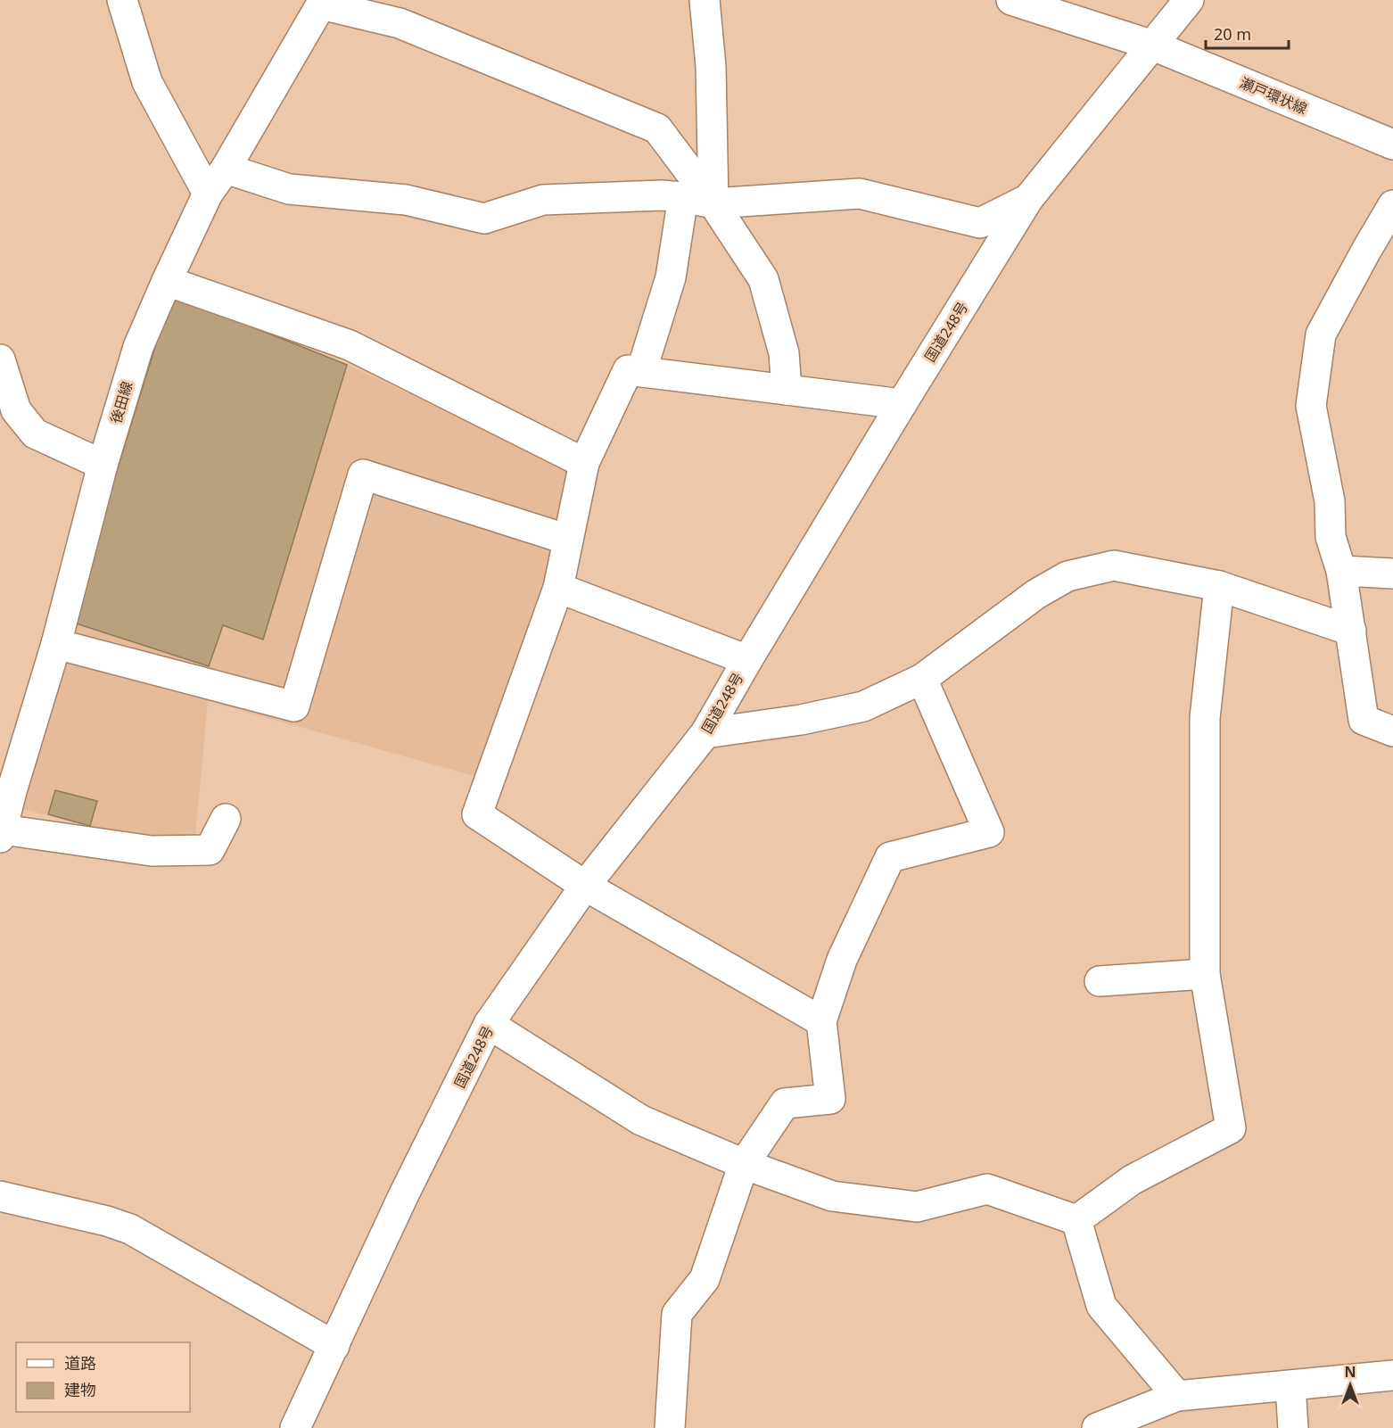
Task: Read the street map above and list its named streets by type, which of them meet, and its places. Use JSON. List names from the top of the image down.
{
  "streets": {
    "main road": ["瀬戸環状線", "国道248号", "後田線"]
  },
  "crossings": [
    ["瀬戸環状線", "国道248号"]
  ],
  "legend": ["道路", "建物"],
  "scale_bar": "20 m",
  "north": "top"
}
